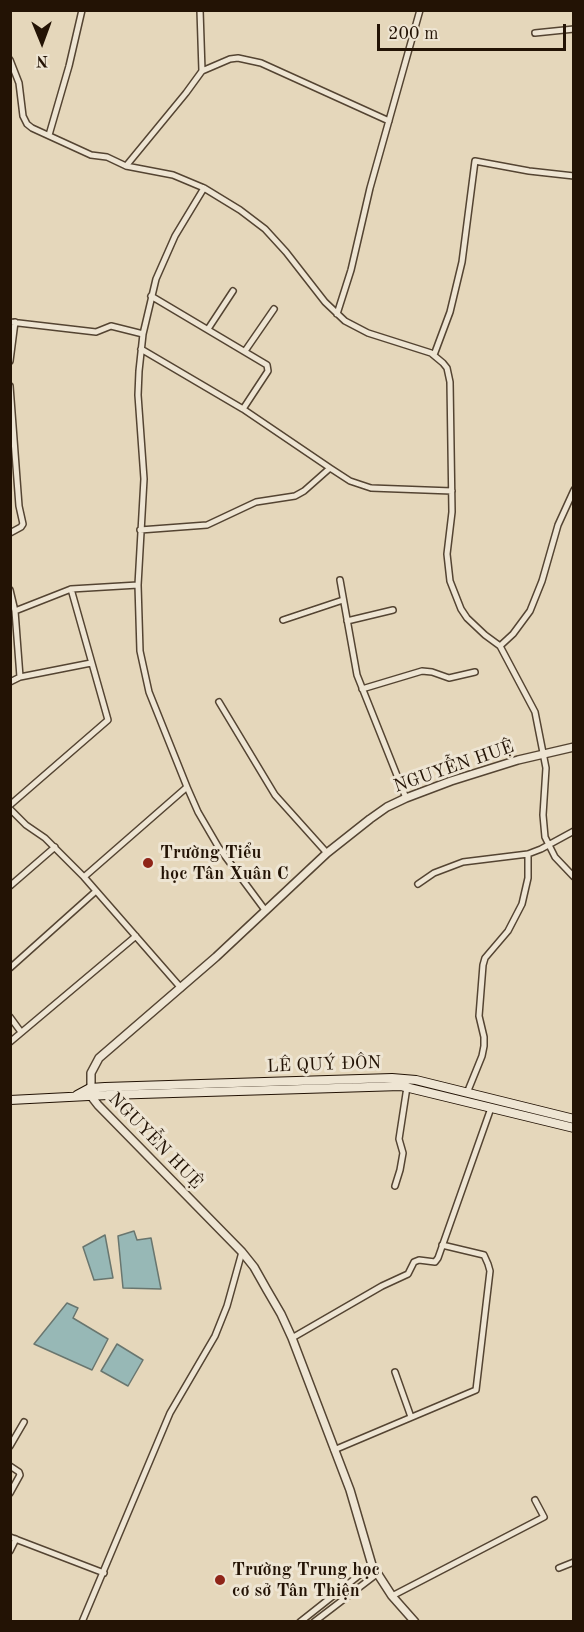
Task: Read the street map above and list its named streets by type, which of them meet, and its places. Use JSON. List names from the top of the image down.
{
  "streets": {
    "main road": ["LÊ QUÝ ĐÔN"],
    "street": ["NGUYỄN HUỆ"]
  },
  "crossings": [
    ["NGUYỄN HUỆ", "LÊ QUÝ ĐÔN"]
  ],
  "places": ["Trường Tiểu học Tân Xuân C", "Trường Trung học cơ sở Tân Thiện"],
  "scale_bar": "200 m",
  "north": "bottom"
}
